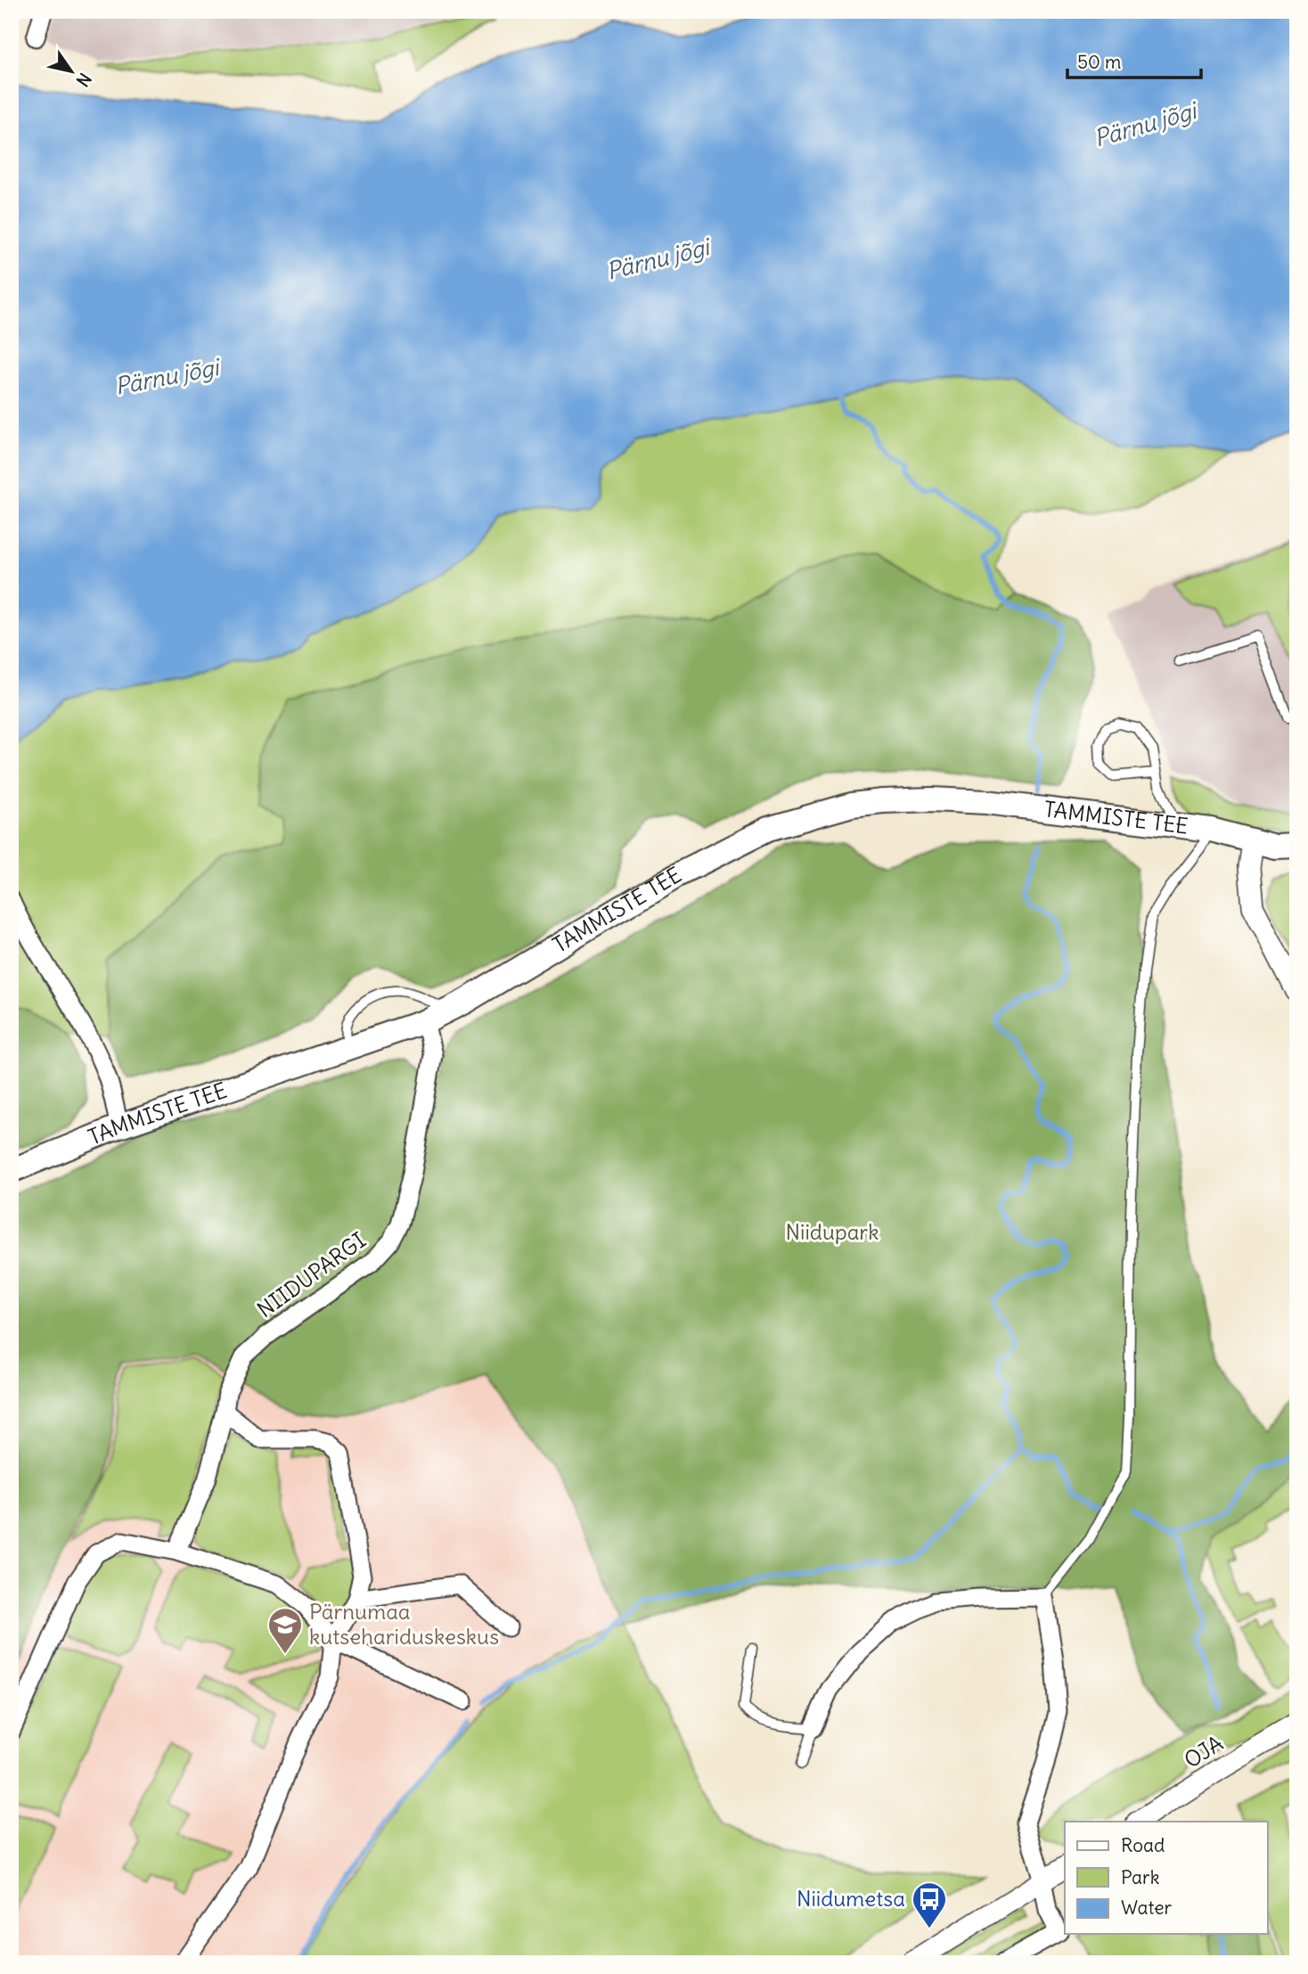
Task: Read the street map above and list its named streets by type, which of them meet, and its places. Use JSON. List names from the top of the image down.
{
  "streets": {
    "main road": ["TAMMISTE TEE"],
    "street": ["NIIDUPARGI", "OJA"]
  },
  "crossings": [
    ["TAMMISTE TEE", "NIIDUPARGI"]
  ],
  "water": ["Pärnu jõgi"],
  "parks": ["Niidupark"],
  "places": {
    "school or university": ["Pärnumaa kutsehariduskeskus"],
    "bus stop": ["Niidumetsa"]
  },
  "legend": ["Road", "Park", "Water"],
  "scale_bar": "50 m",
  "north": "bottom right"
}
